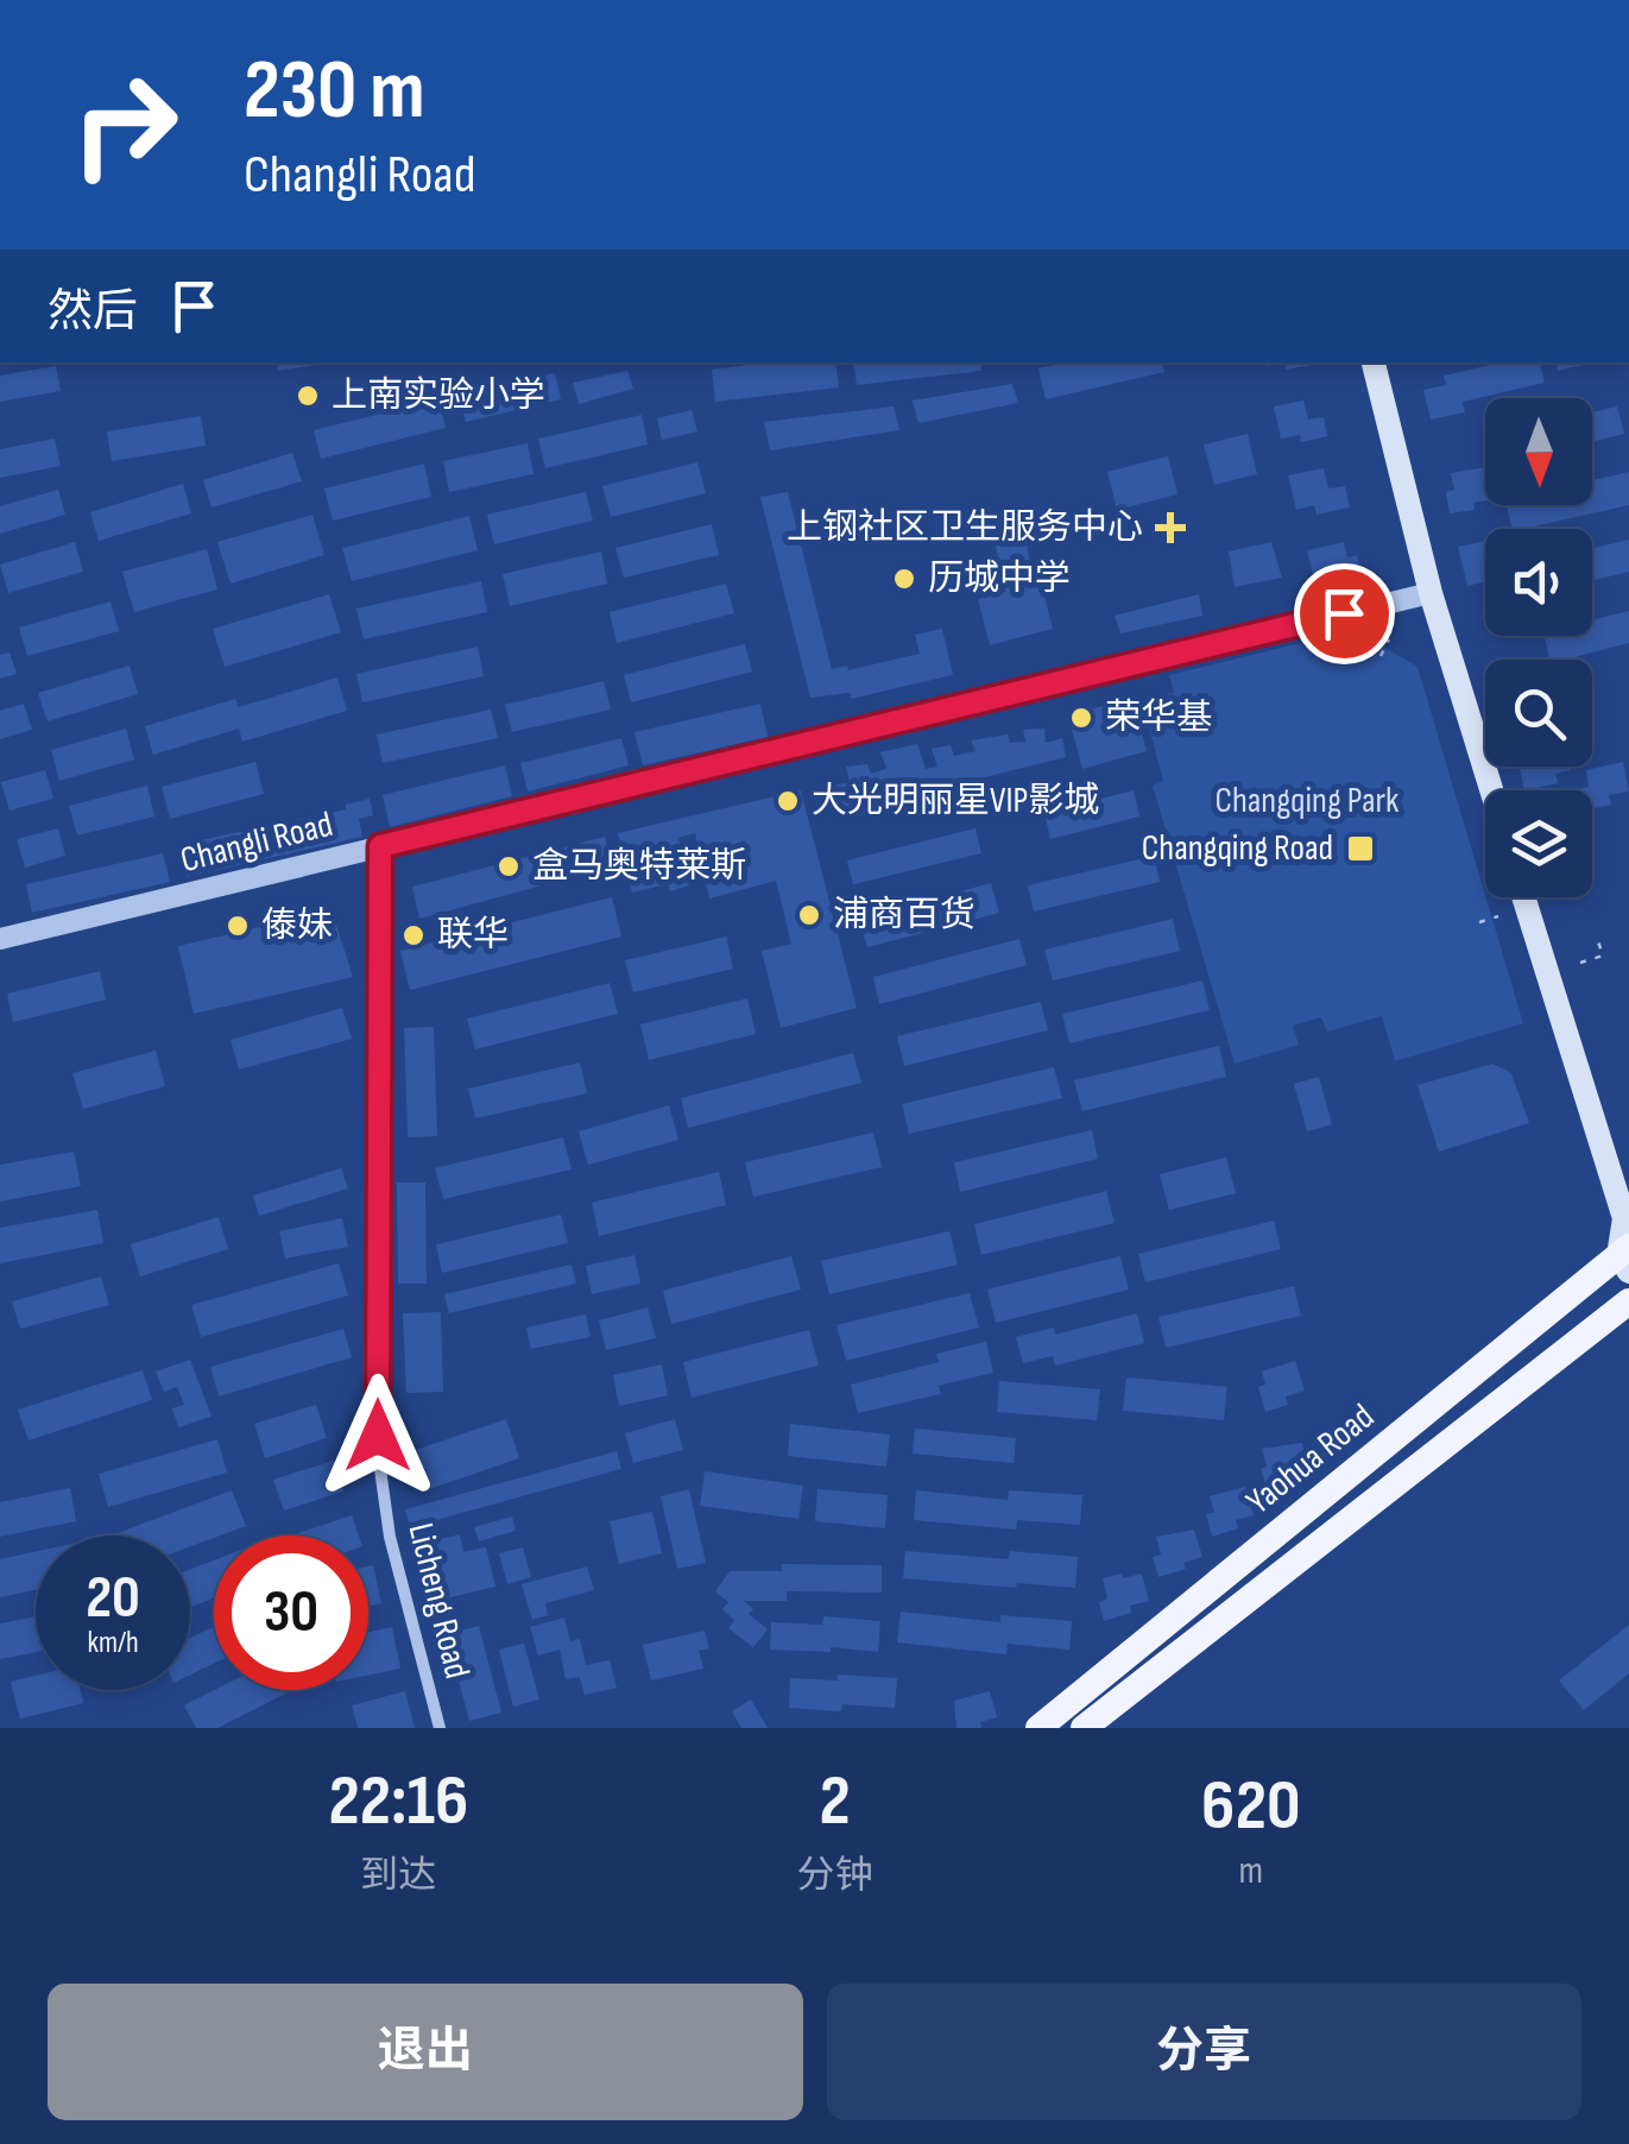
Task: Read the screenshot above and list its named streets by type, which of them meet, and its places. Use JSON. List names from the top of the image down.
{
  "streets": {
    "main road": ["Yaohua Road"],
    "street": ["Changli Road", "Licheng Road"]
  },
  "crossings": [
    ["Changli Road", "Licheng Road"]
  ],
  "parks": ["Changqing Park"],
  "places": {
    "other": [
      "上南实验小学",
      "历城中学",
      "荣华基",
      "大光明丽星VIP影城",
      "盒马奥特莱斯",
      "浦商百货",
      "傣妹",
      "联华"
    ],
    "health": ["上钢社区卫生服务中心"],
    "transit": ["Changqing Road"]
  },
  "north": "bottom",
  "page": {
    "turn": ["230 m", "Changli Road"],
    "then": "然后",
    "speed": "20 km/h",
    "limit": "30",
    "eta": [
      "22:16",
      "到达",
      "2",
      "分钟",
      "620",
      "m"
    ],
    "buttons": ["退出", "分享"]
  }
}
